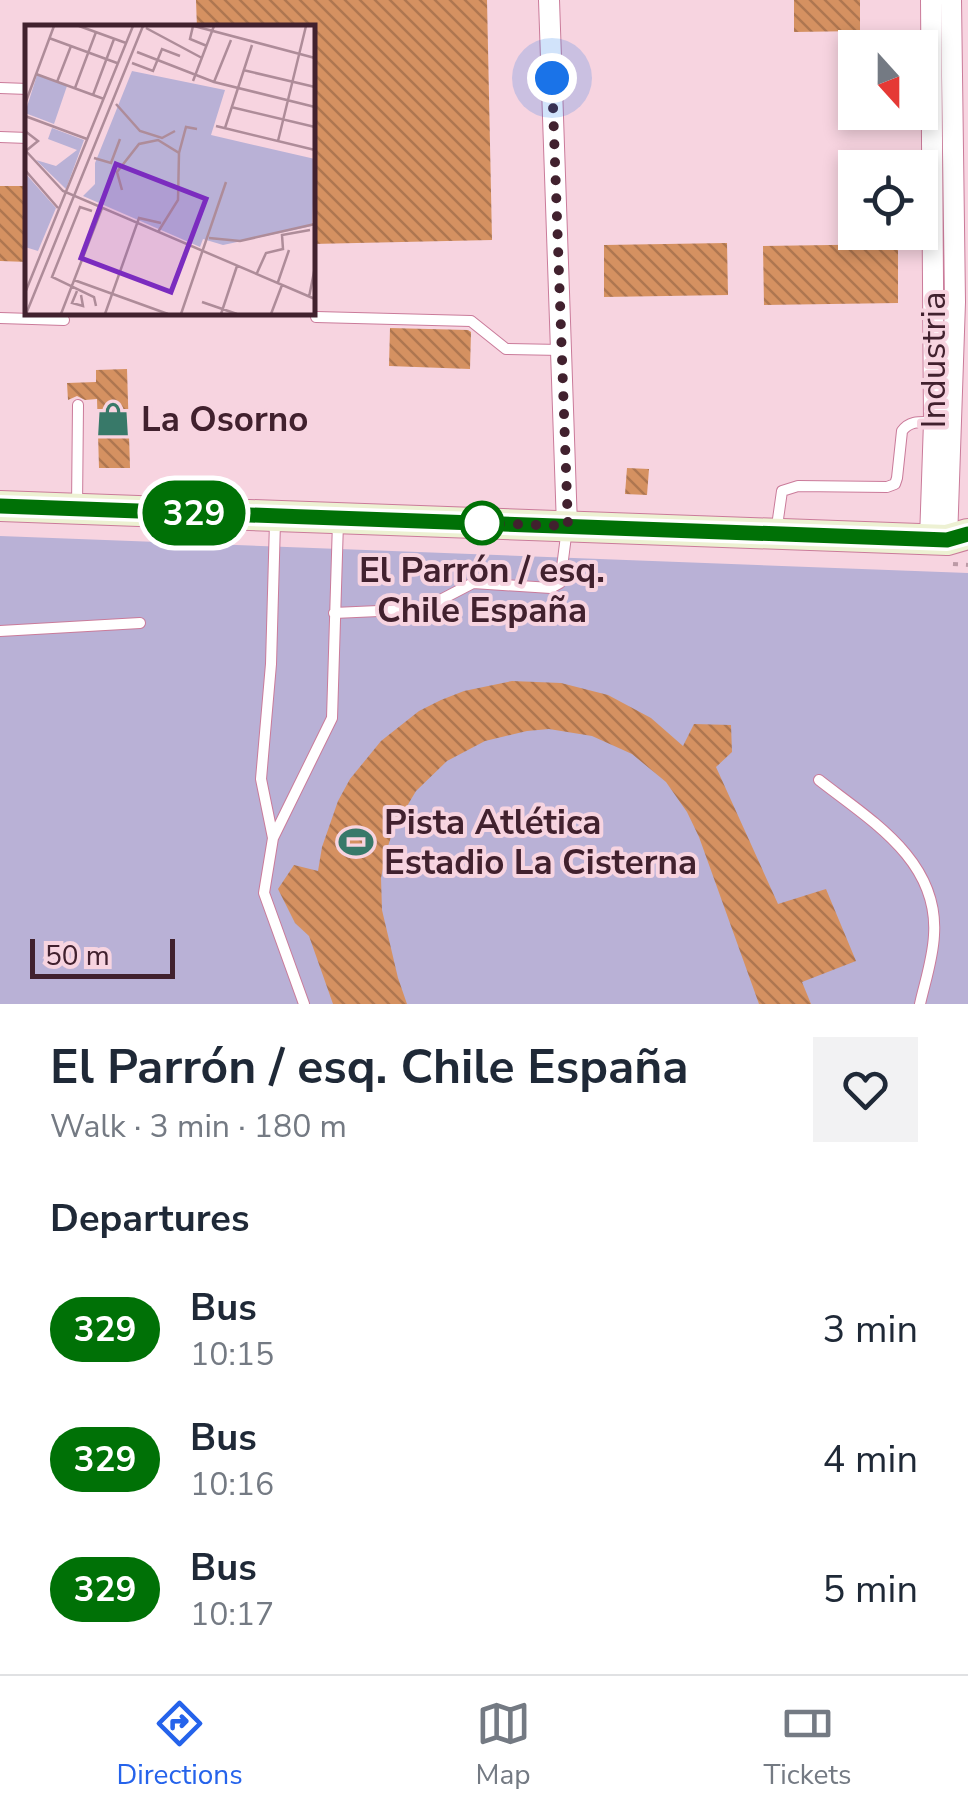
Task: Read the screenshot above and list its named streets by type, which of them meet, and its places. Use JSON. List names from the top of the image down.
{
  "streets": {
    "street": ["Industria"]
  },
  "places": {
    "shop": ["La Osorno"],
    "other": ["El Parrón / esq. Chile España"],
    "sports": ["Pista Atlética Estadio La Cisterna"]
  },
  "lines": ["bus line 329"],
  "scale_bar": "50 m",
  "north": "bottom",
  "page": {
    "on_map": "329",
    "scale": "50 m",
    "heading": [
      ["El Parrón / esq. Chile España", "Walk · 3 min · 180 m"],
      "Departures"
    ],
    "list": [
      {
        "mark": "329",
        "name": "Bus",
        "note": "10:15",
        "value": "3 min"
      },
      {
        "mark": "329",
        "name": "Bus",
        "note": "10:16",
        "value": "4 min"
      },
      {
        "mark": "329",
        "name": "Bus",
        "note": "10:17",
        "value": "5 min"
      }
    ],
    "tabs": ["Directions", "Map", "Tickets"]
  }
}
